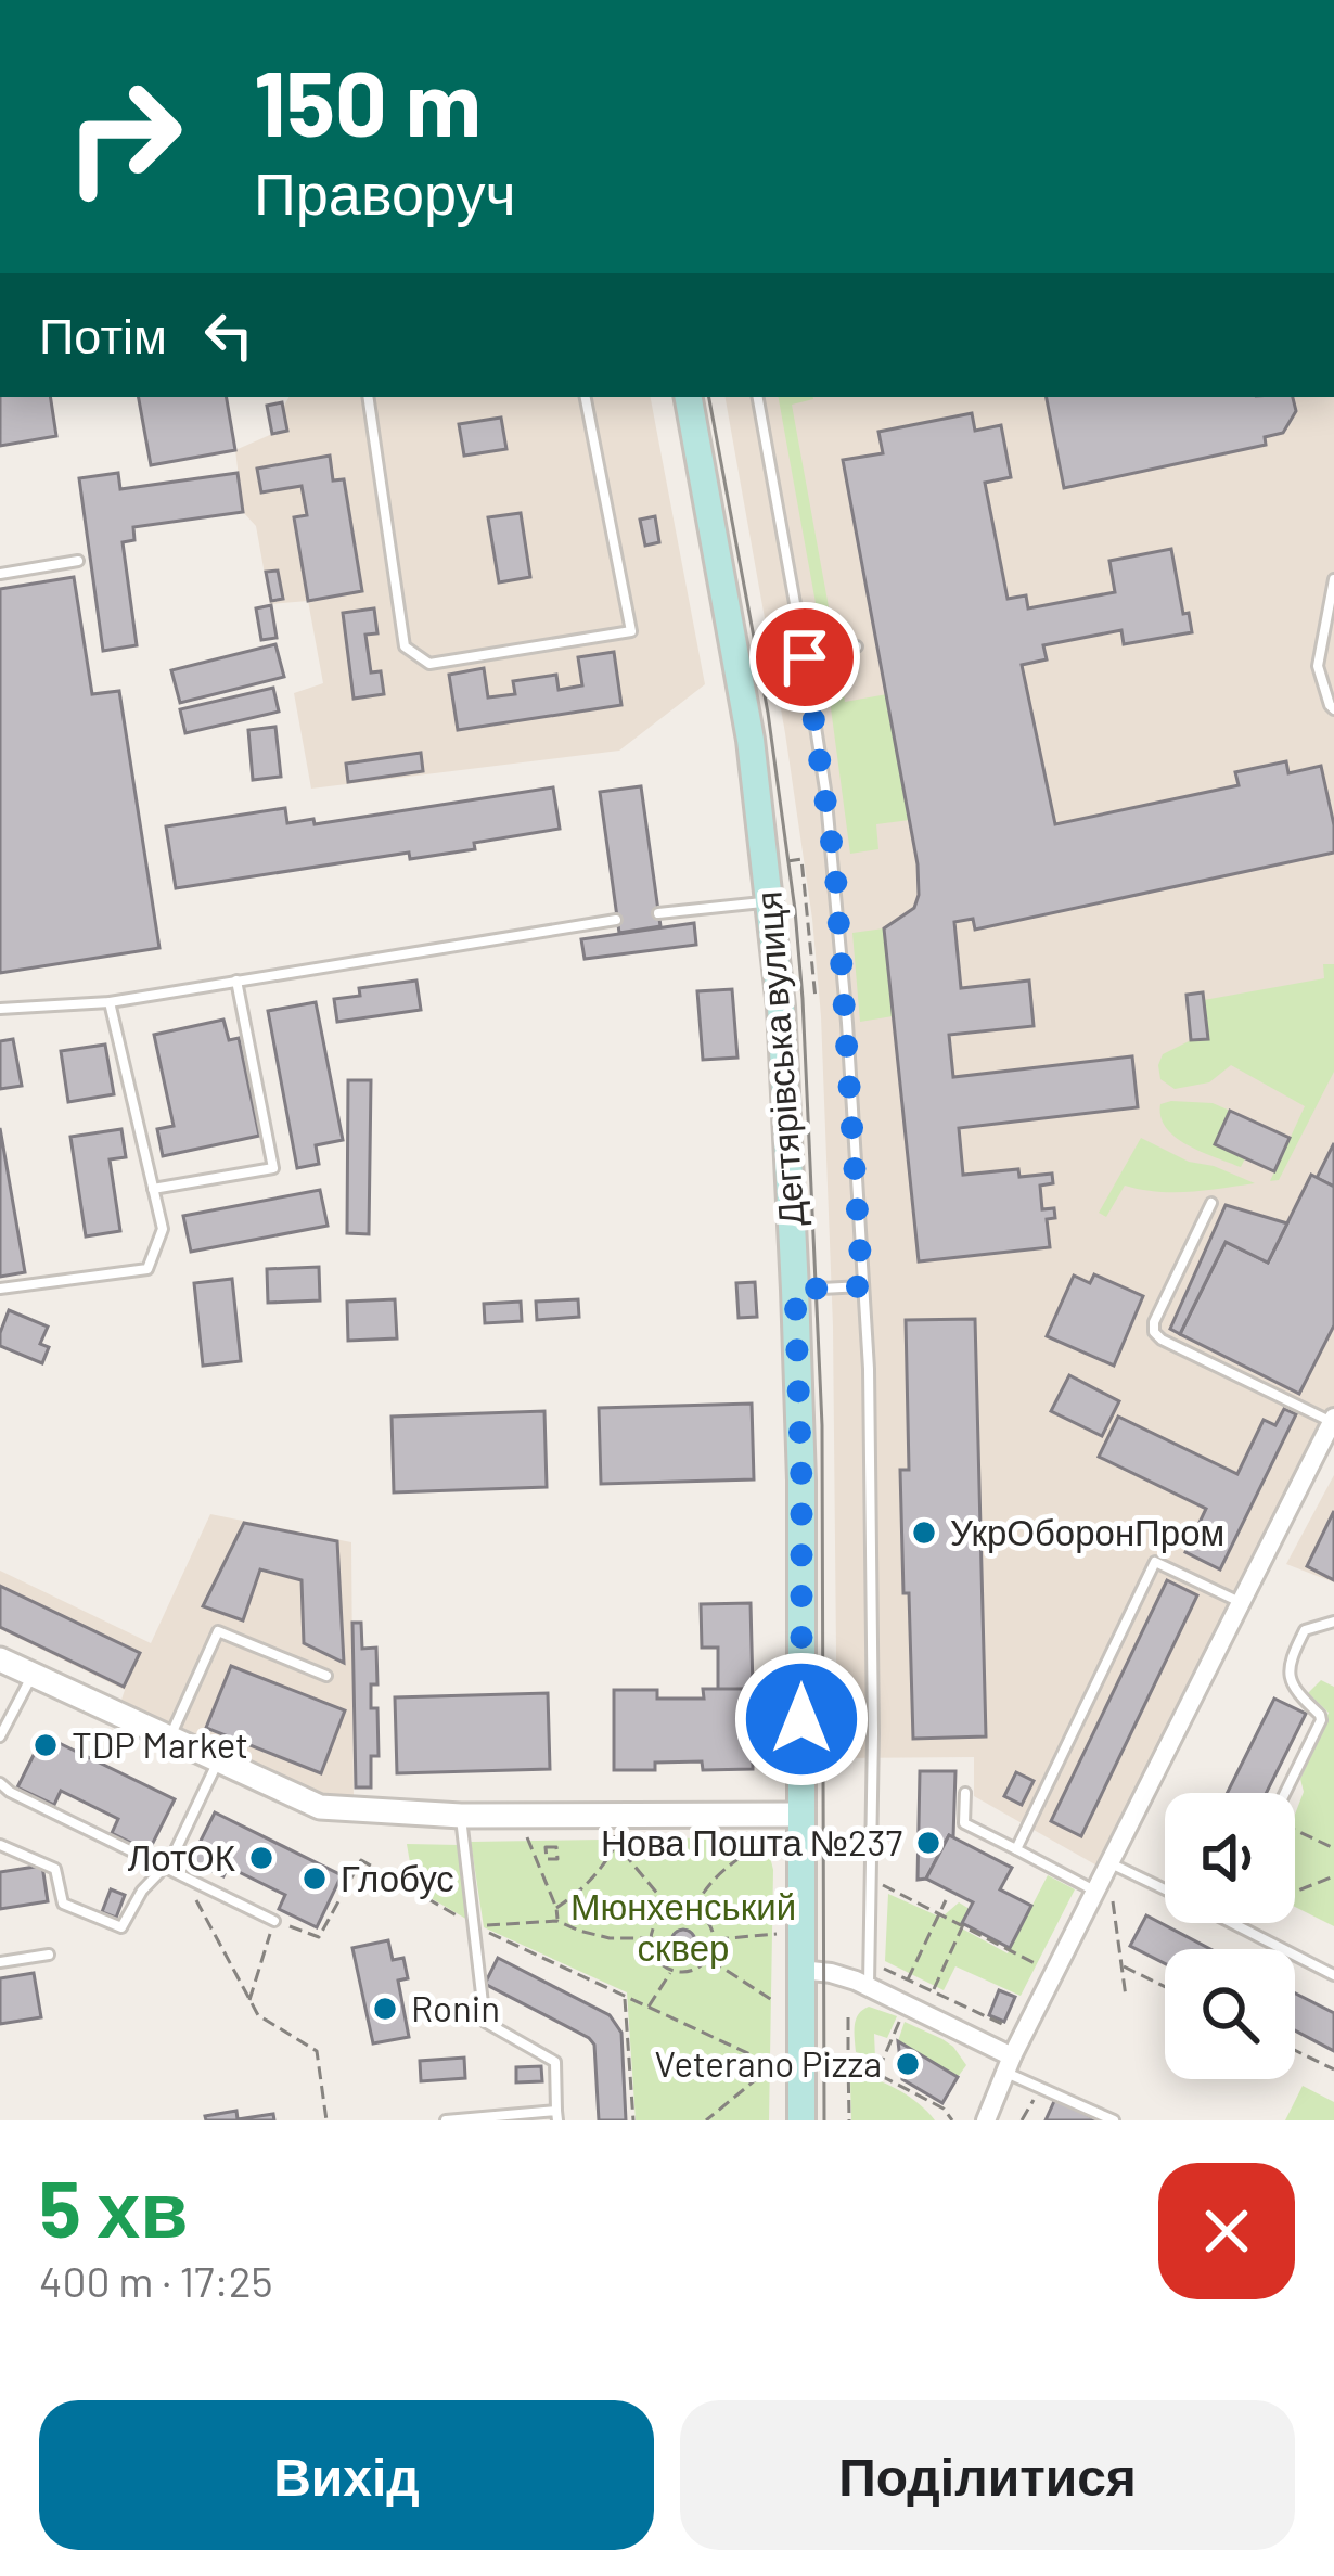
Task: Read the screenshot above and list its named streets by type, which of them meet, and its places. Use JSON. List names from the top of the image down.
{
  "streets": {
    "main road": ["Дегтярівська вулиця"]
  },
  "parks": ["Мюнхенський сквер"],
  "places": [
    "УкрОборонПром",
    "TDP Market",
    "Нова Пошта №237",
    "ЛотОК",
    "Глобус",
    "Ronin",
    "Veterano Pizza"
  ],
  "page": {
    "turn": ["150 m", "Праворуч"],
    "then": "Потім",
    "heading": ["5 хв", "400 m · 17:25"],
    "buttons": ["Вихід", "Поділитися"]
  }
}
